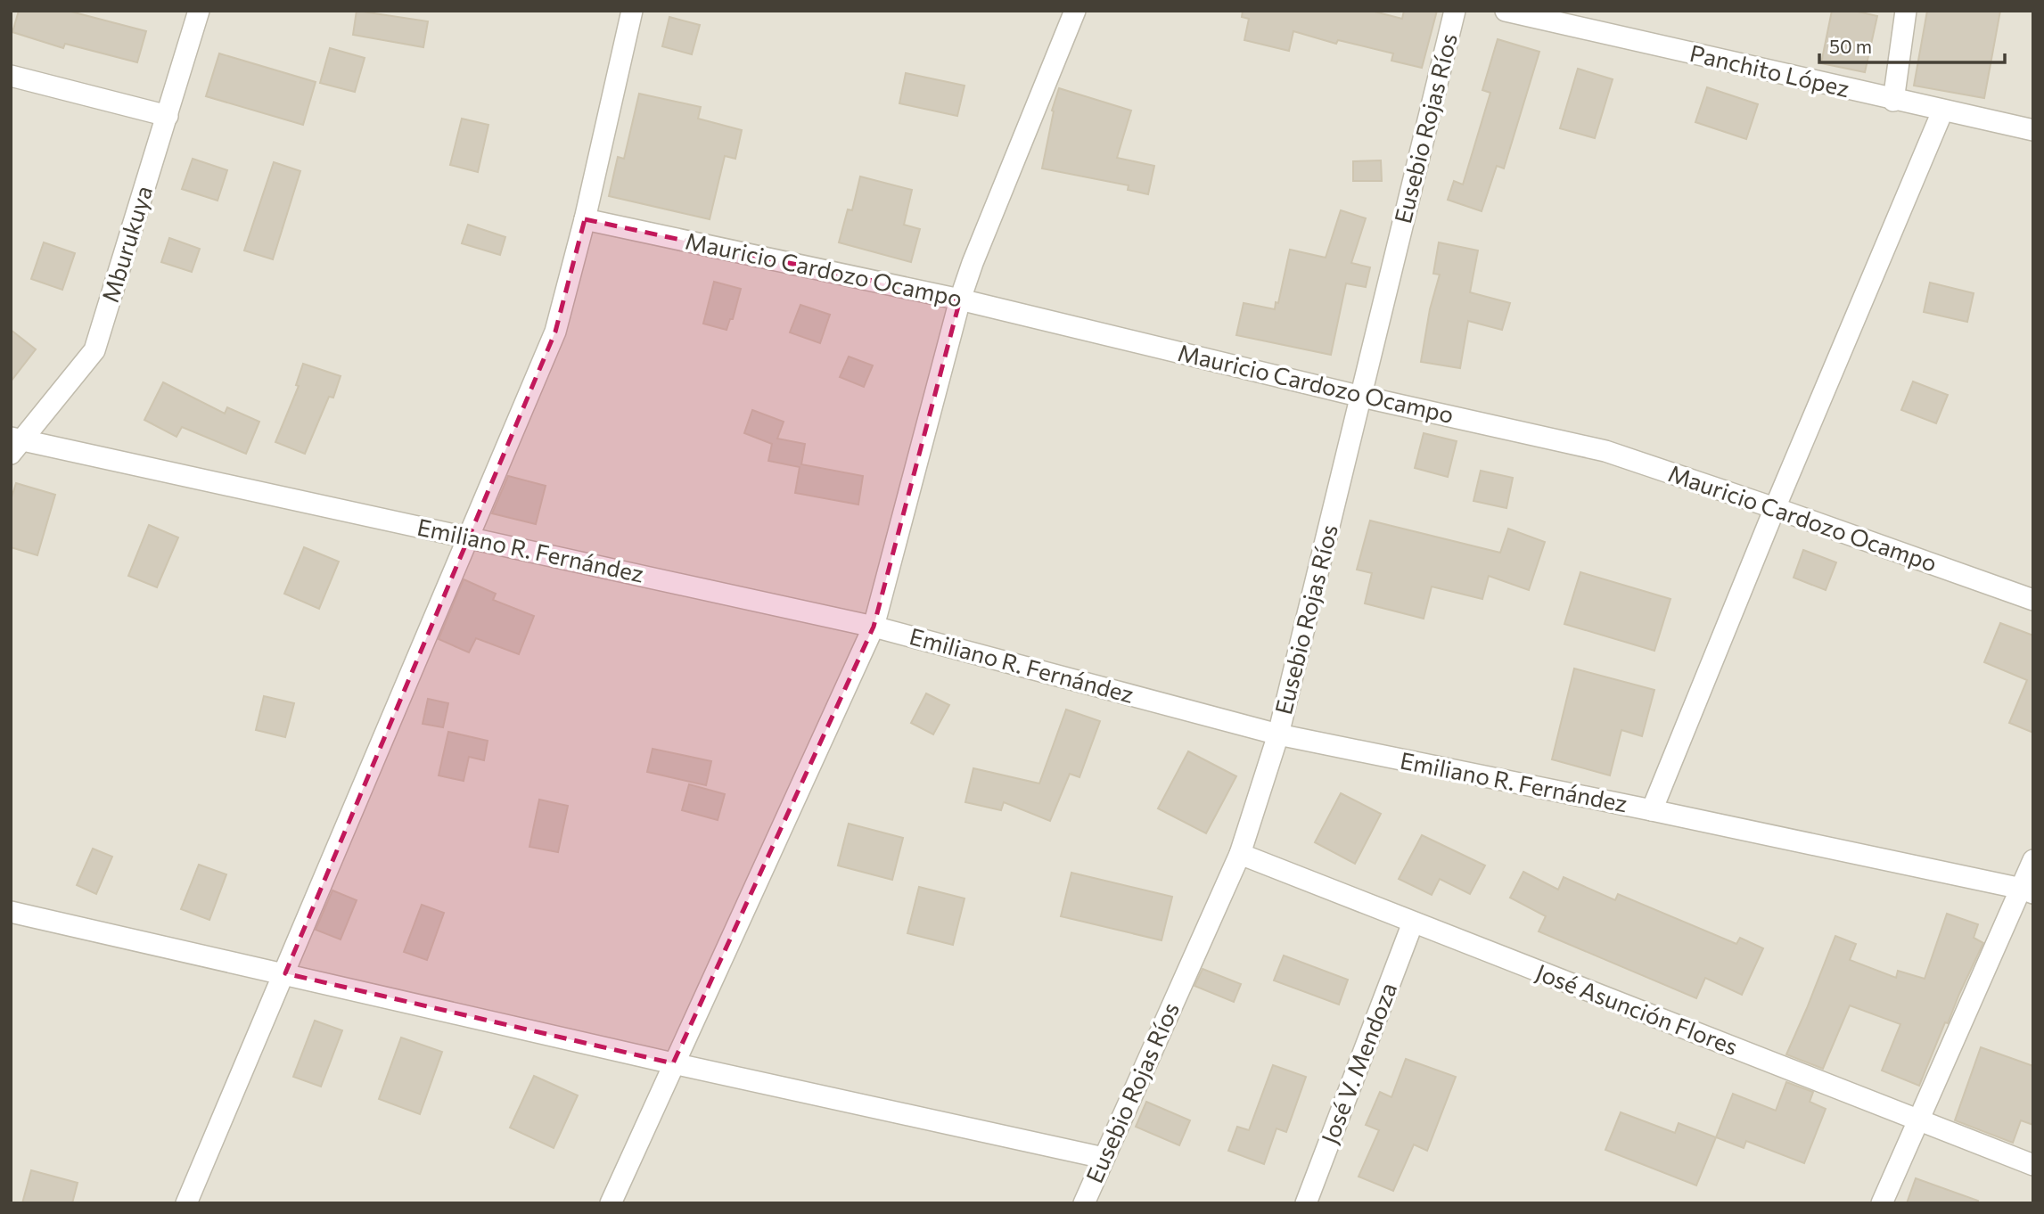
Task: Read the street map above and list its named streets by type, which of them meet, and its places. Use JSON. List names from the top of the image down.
{
  "streets": {
    "street": [
      "Panchito López",
      "Eusebio Rojas Ríos",
      "Mburukuya",
      "Mauricio Cardozo Ocampo",
      "Emiliano R. Fernández",
      "José Asunción Flores",
      "José V. Mendoza"
    ]
  },
  "crossings": [
    ["Eusebio Rojas Ríos", "Mauricio Cardozo Ocampo"],
    ["Eusebio Rojas Ríos", "Emiliano R. Fernández"],
    ["Eusebio Rojas Ríos", "José Asunción Flores"],
    ["Mburukuya", "Emiliano R. Fernández"],
    ["José Asunción Flores", "José V. Mendoza"]
  ],
  "scale_bar": "50 m"
}
